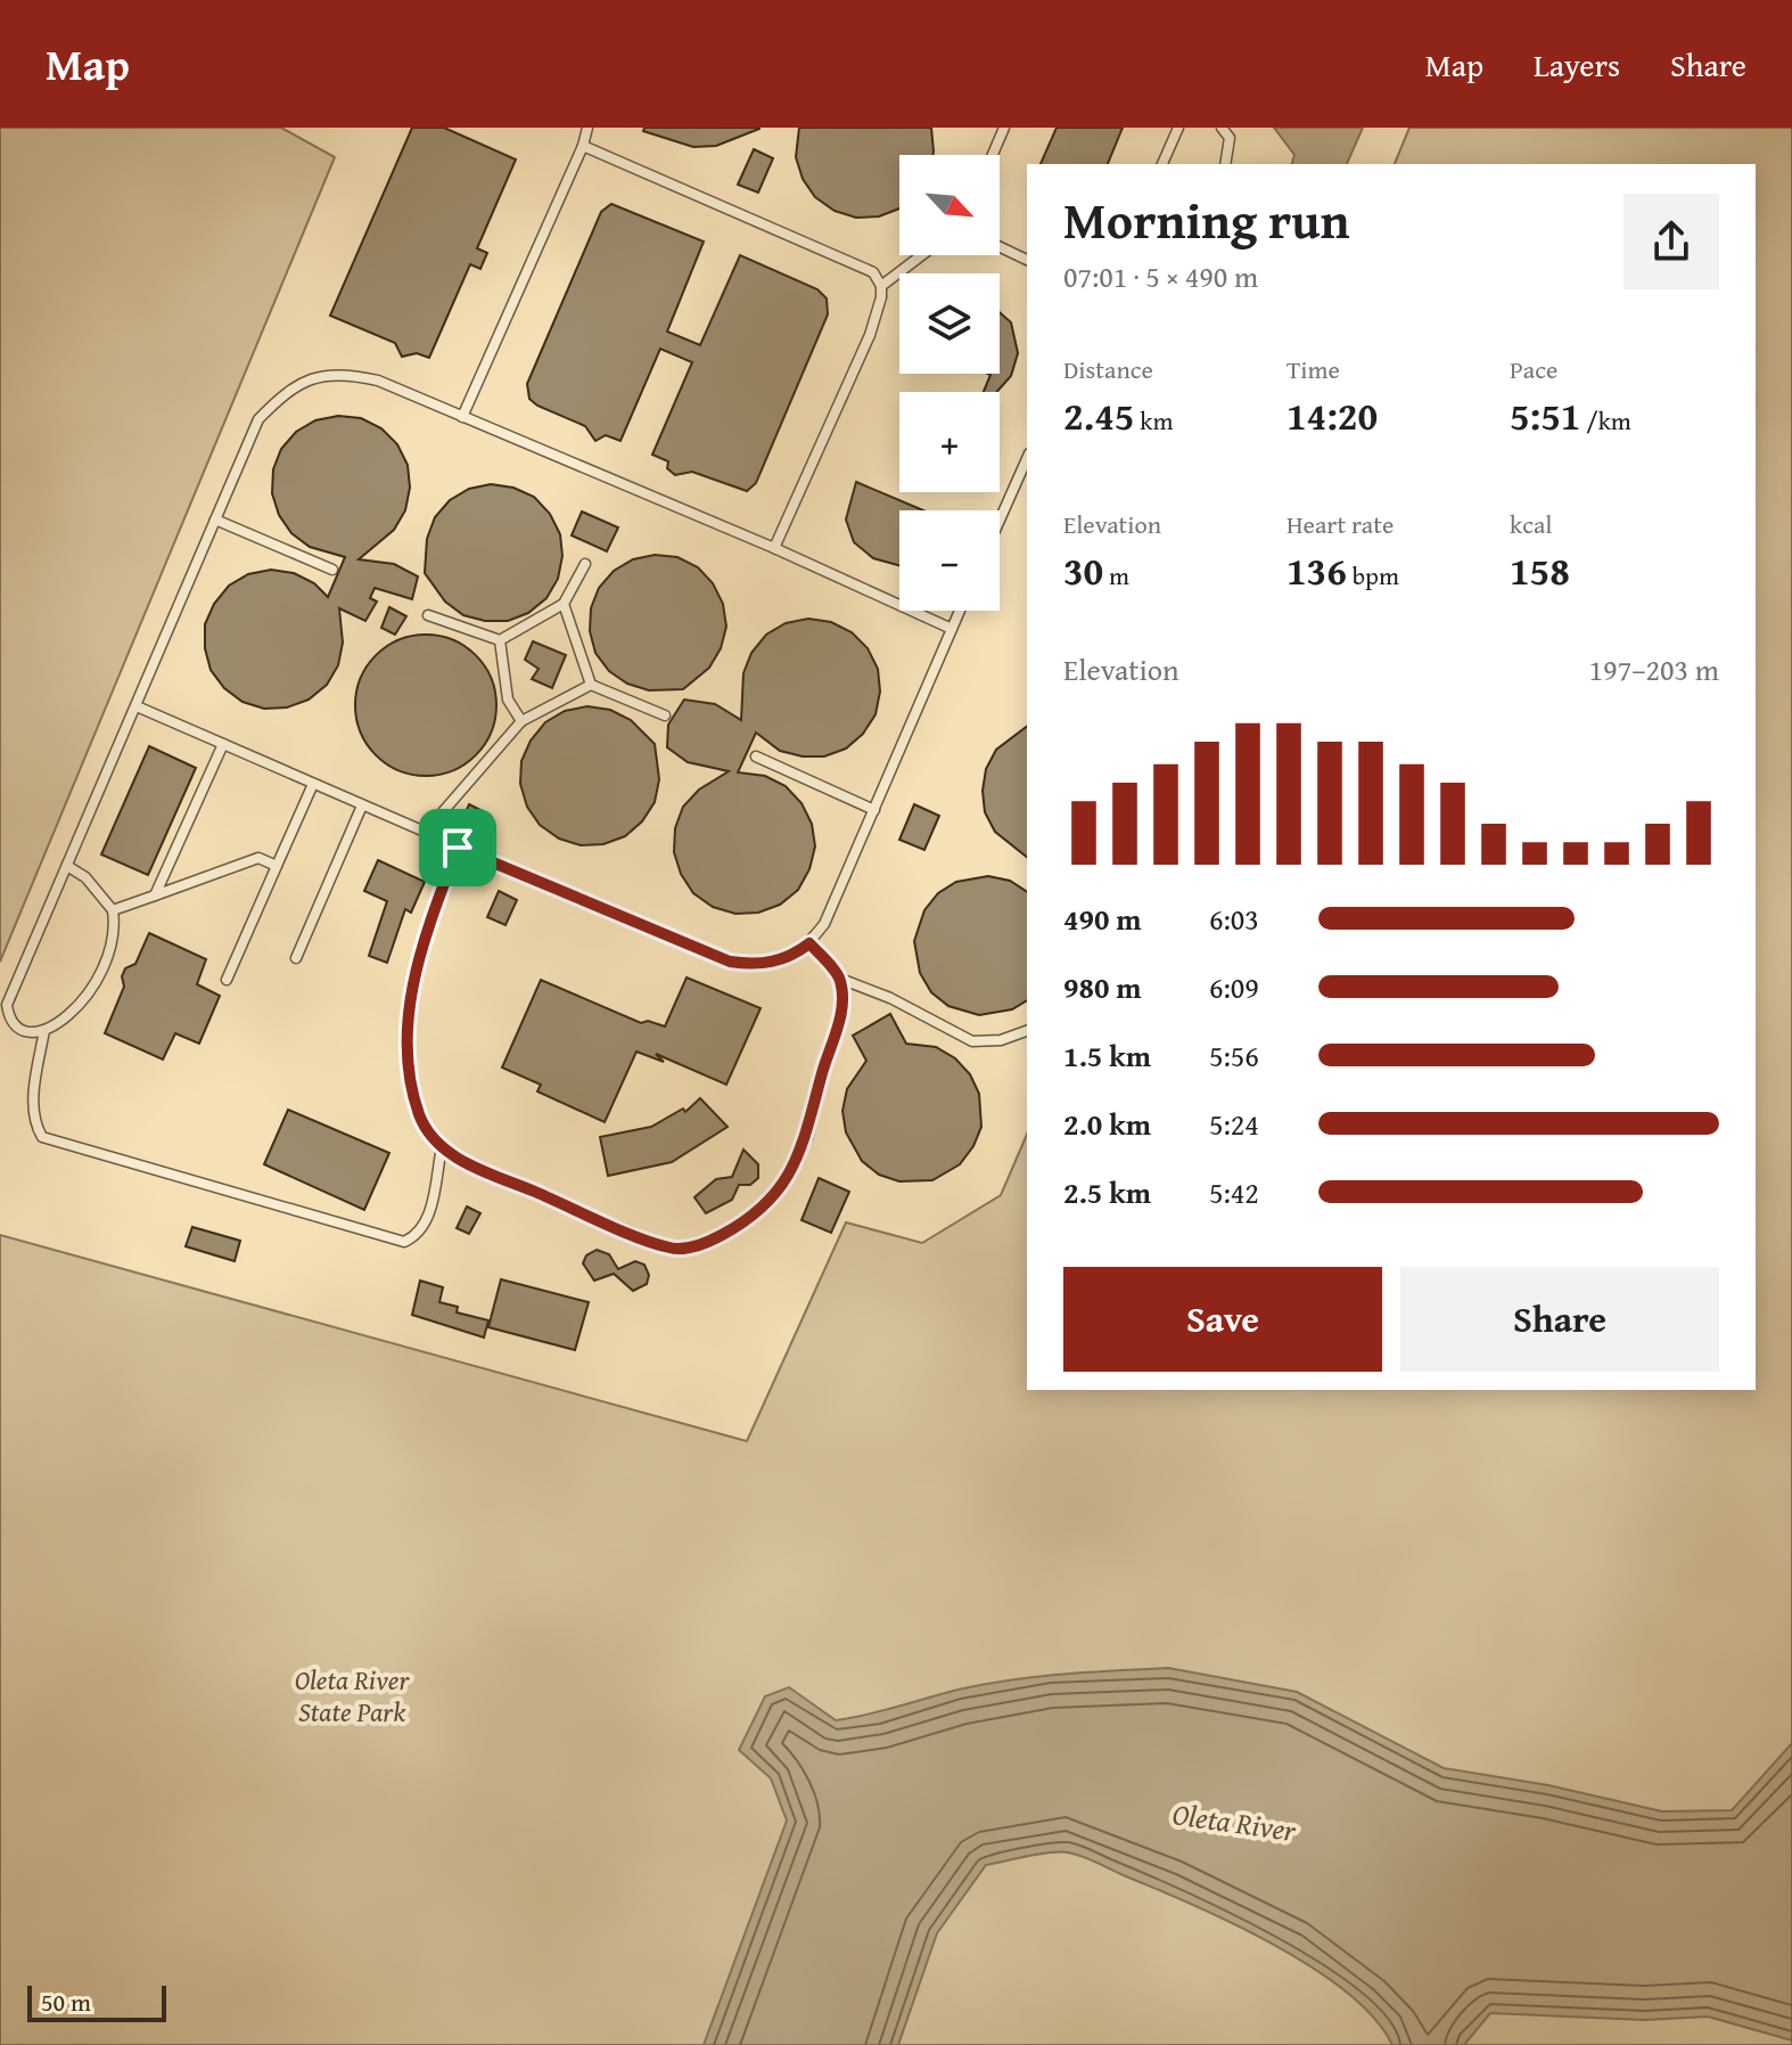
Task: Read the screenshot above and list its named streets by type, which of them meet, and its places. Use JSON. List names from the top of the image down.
{
  "water": ["Oleta River"],
  "parks": ["Oleta River State Park"],
  "scale_bar": "50 m",
  "north": "bottom right",
  "page": {
    "header": "Map",
    "nav": ["Map", "Layers", "Share"],
    "map_buttons": ["+", "−"],
    "heading": ["Morning run", "07:01 · 5 × 490 m"],
    "stats": [
      ["Distance", "2.45 km"],
      ["Time", "14:20"],
      ["Pace", "5:51 /km"],
      ["Elevation", "30 m"],
      ["Heart rate", "136 bpm"],
      ["kcal", "158"]
    ],
    "chart": ["Elevation", "197–203 m"],
    "list": [
      {
        "name": "490 m",
        "note": "6:03"
      },
      {
        "name": "980 m",
        "note": "6:09"
      },
      {
        "name": "1.5 km",
        "note": "5:56"
      },
      {
        "name": "2.0 km",
        "note": "5:24"
      },
      {
        "name": "2.5 km",
        "note": "5:42"
      }
    ],
    "buttons": ["Save", "Share"],
    "scale": "50 m"
  }
}
